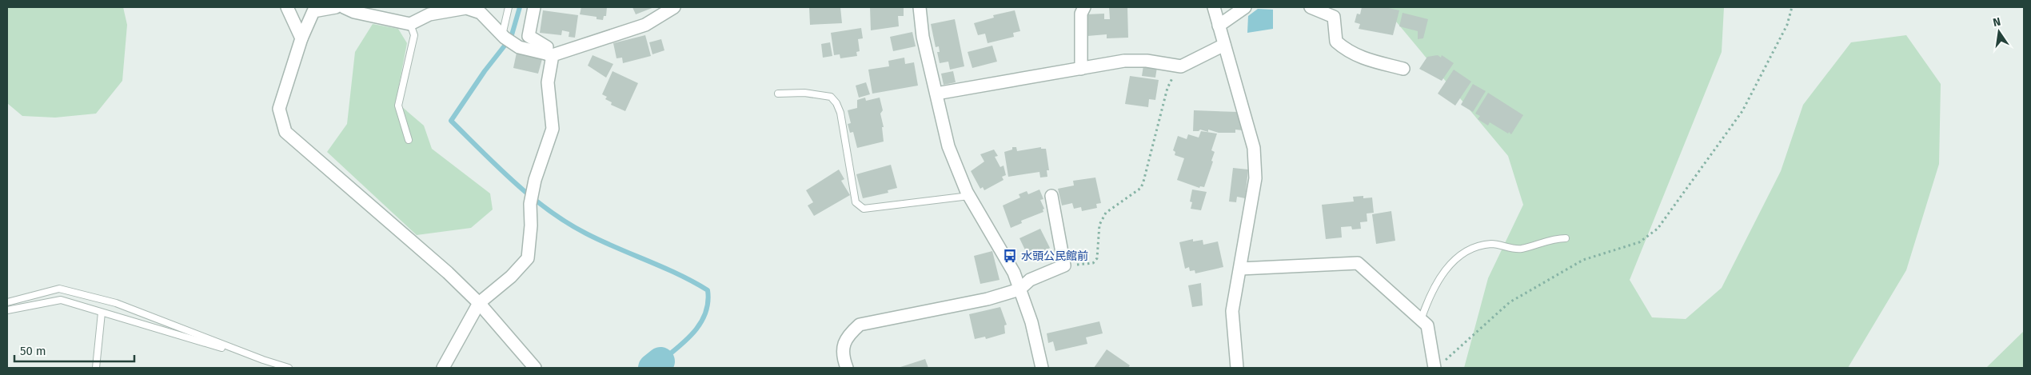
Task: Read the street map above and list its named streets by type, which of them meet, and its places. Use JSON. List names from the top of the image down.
{
  "places": {
    "bus stop": ["水頭公民館前"]
  },
  "scale_bar": "50 m",
  "north": "top"
}
